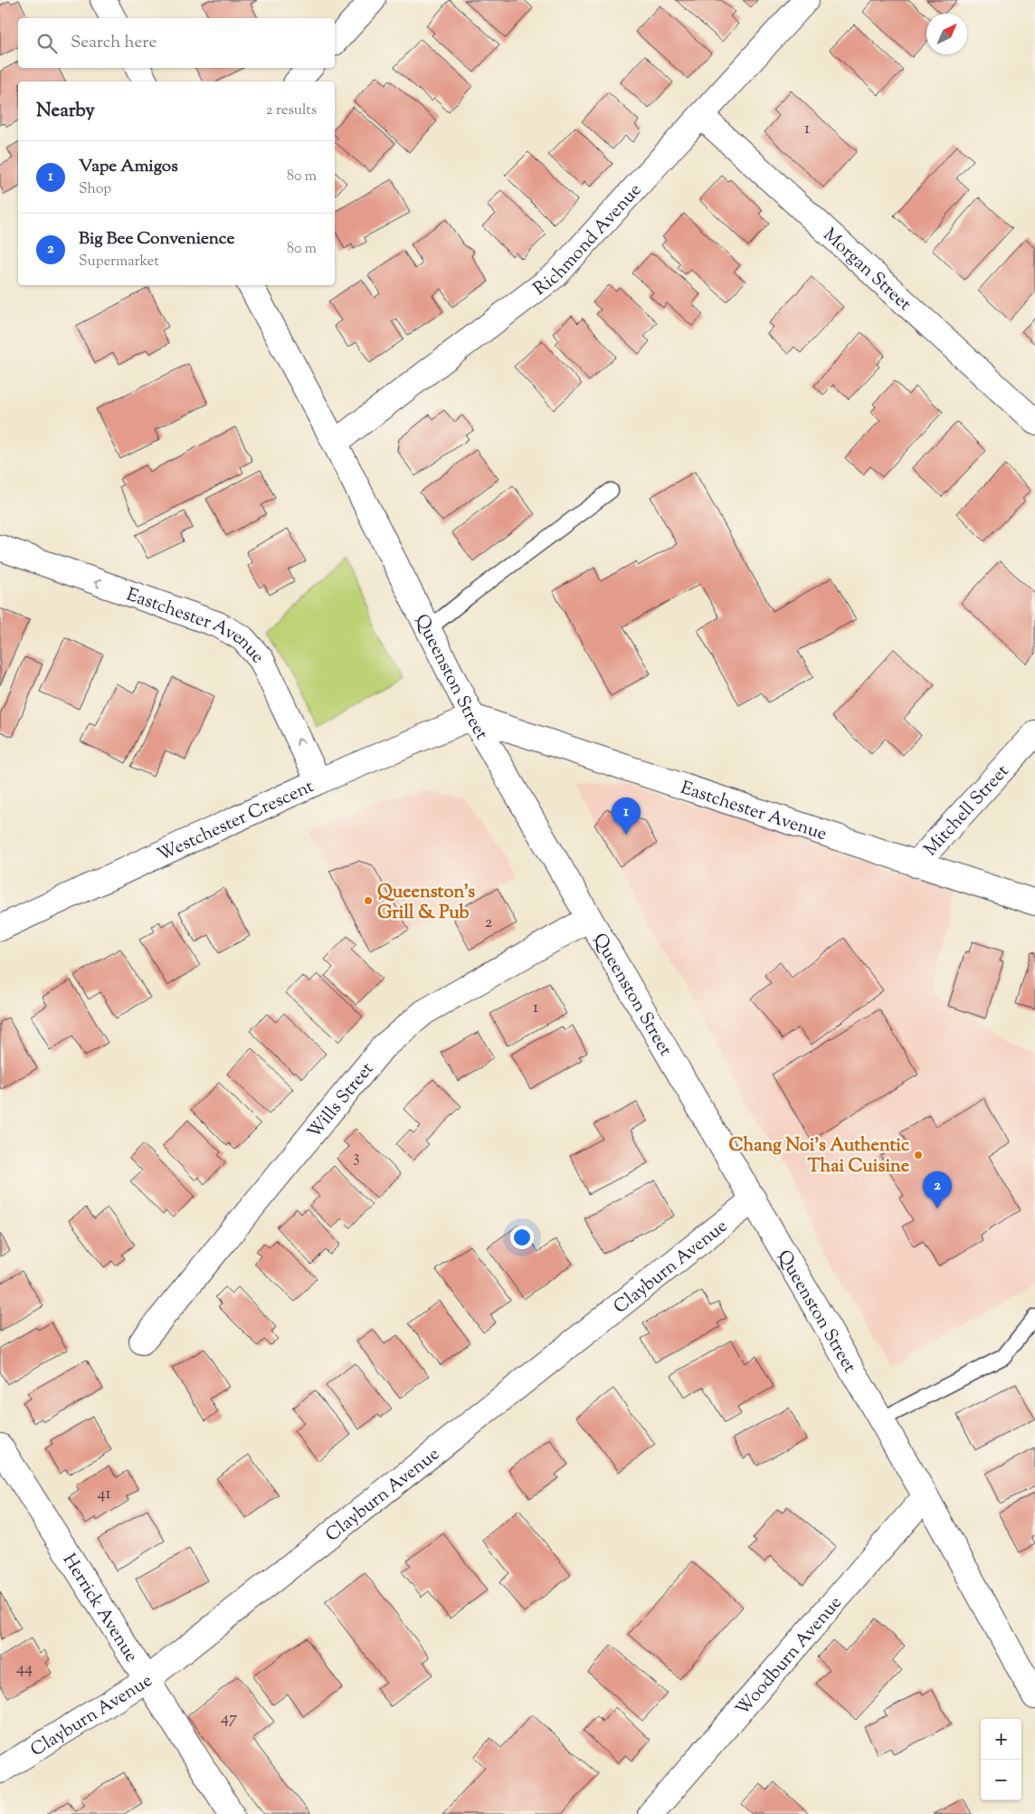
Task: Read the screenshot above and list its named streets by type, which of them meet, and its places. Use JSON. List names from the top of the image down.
{
  "streets": {
    "street": [
      "Richmond Avenue",
      "Morgan Street",
      "Eastchester Avenue",
      "Queenston Street",
      "Mitchell Street",
      "Westchester Crescent",
      "Wills Street",
      "Clayburn Avenue",
      "Herrick Avenue",
      "Woodburn Avenue"
    ]
  },
  "crossings": [
    ["Richmond Avenue", "Morgan Street"],
    ["Richmond Avenue", "Queenston Street"],
    ["Eastchester Avenue", "Queenston Street"],
    ["Eastchester Avenue", "Mitchell Street"],
    ["Eastchester Avenue", "Westchester Crescent"],
    ["Queenston Street", "Westchester Crescent"],
    ["Queenston Street", "Wills Street"],
    ["Queenston Street", "Clayburn Avenue"],
    ["Queenston Street", "Woodburn Avenue"],
    ["Clayburn Avenue", "Herrick Avenue"]
  ],
  "one_way": ["Eastchester Avenue"],
  "places": ["Queenston's Grill & Pub", "Chang Noi's Authentic Thai Cuisine"],
  "house_numbers": [
    "1",
    "2",
    "1",
    "3",
    "41",
    "44",
    "47"
  ],
  "north": "top right",
  "page": {
    "search": "Search here",
    "heading": ["Nearby", "2 results"],
    "list": [
      {
        "mark": "1",
        "name": "Vape Amigos",
        "note": "Shop",
        "value": "80 m"
      },
      {
        "mark": "2",
        "name": "Big Bee Convenience",
        "note": "Supermarket",
        "value": "80 m"
      }
    ],
    "pins": ["1", "2"],
    "map_buttons": ["+", "−"]
  }
}
